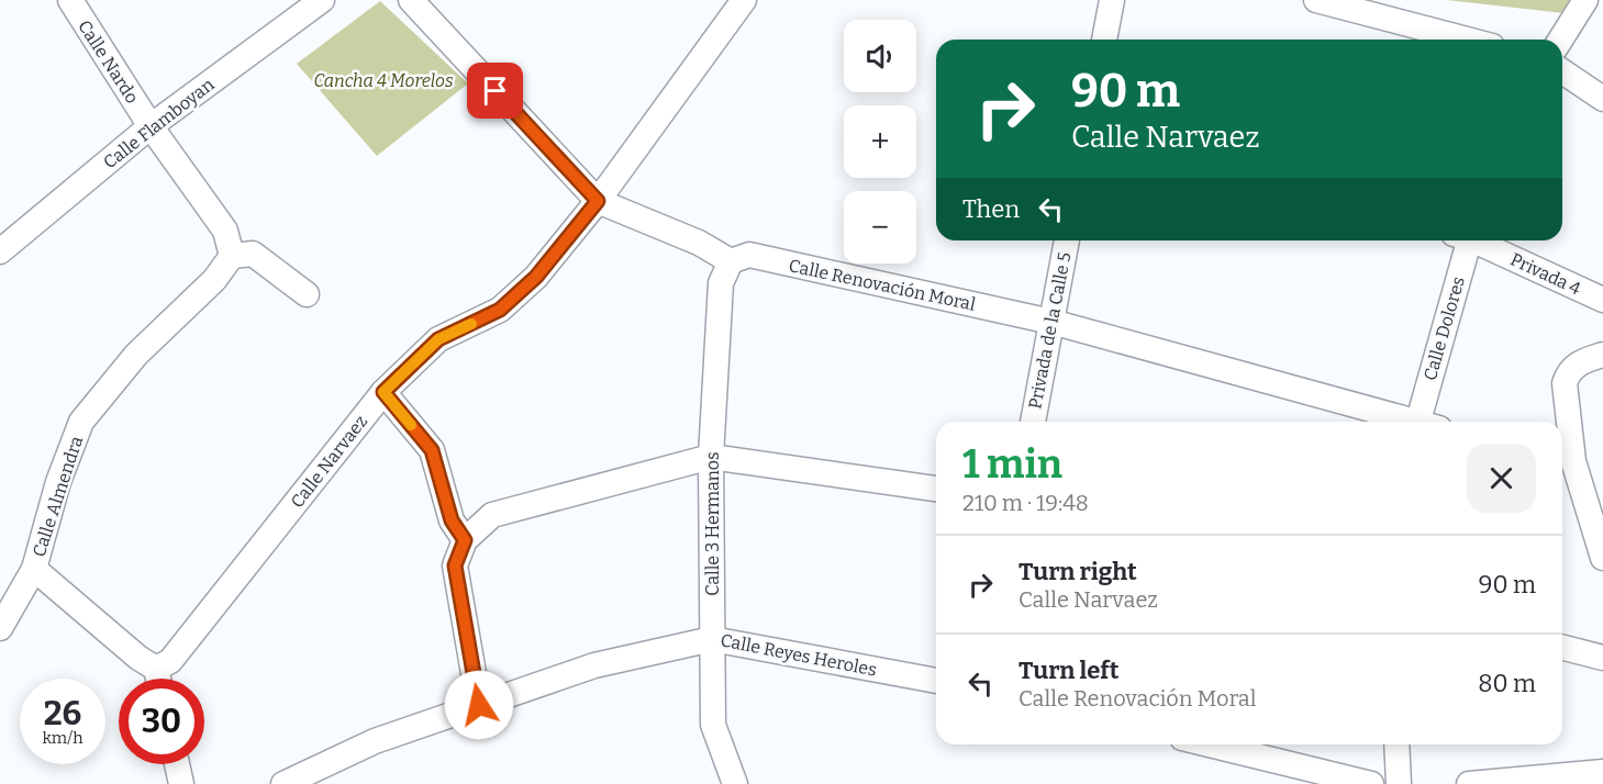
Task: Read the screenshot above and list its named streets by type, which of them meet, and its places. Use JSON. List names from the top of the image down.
{
  "streets": {
    "street": [
      "Calle Nardo",
      "Calle Flamboyan",
      "Privada 4",
      "Calle Renovación Moral",
      "Calle Dolores",
      "Privada de la Calle 5",
      "Calle Narvaez",
      "Calle Almendra",
      "Calle 3 Hermanos",
      "Calle Reyes Heroles"
    ]
  },
  "crossings": [
    ["Calle Nardo", "Calle Flamboyan"],
    ["Calle Nardo", "Calle Almendra"],
    ["Calle Renovación Moral", "Privada de la Calle 5"],
    ["Calle Renovación Moral", "Calle 3 Hermanos"],
    ["Calle 3 Hermanos", "Calle Reyes Heroles"]
  ],
  "parks": ["Cancha 4 Morelos"],
  "page": {
    "map_buttons": ["+", "−"],
    "turn": ["90 m", "Calle Narvaez"],
    "then": "Then",
    "heading": ["1 min", "210 m · 19:48"],
    "list": [
      {
        "name": "Turn right",
        "note": "Calle Narvaez",
        "value": "90 m"
      },
      {
        "name": "Turn left",
        "note": "Calle Renovación Moral",
        "value": "80 m"
      }
    ],
    "speed": "26 km/h",
    "limit": "30"
  }
}
